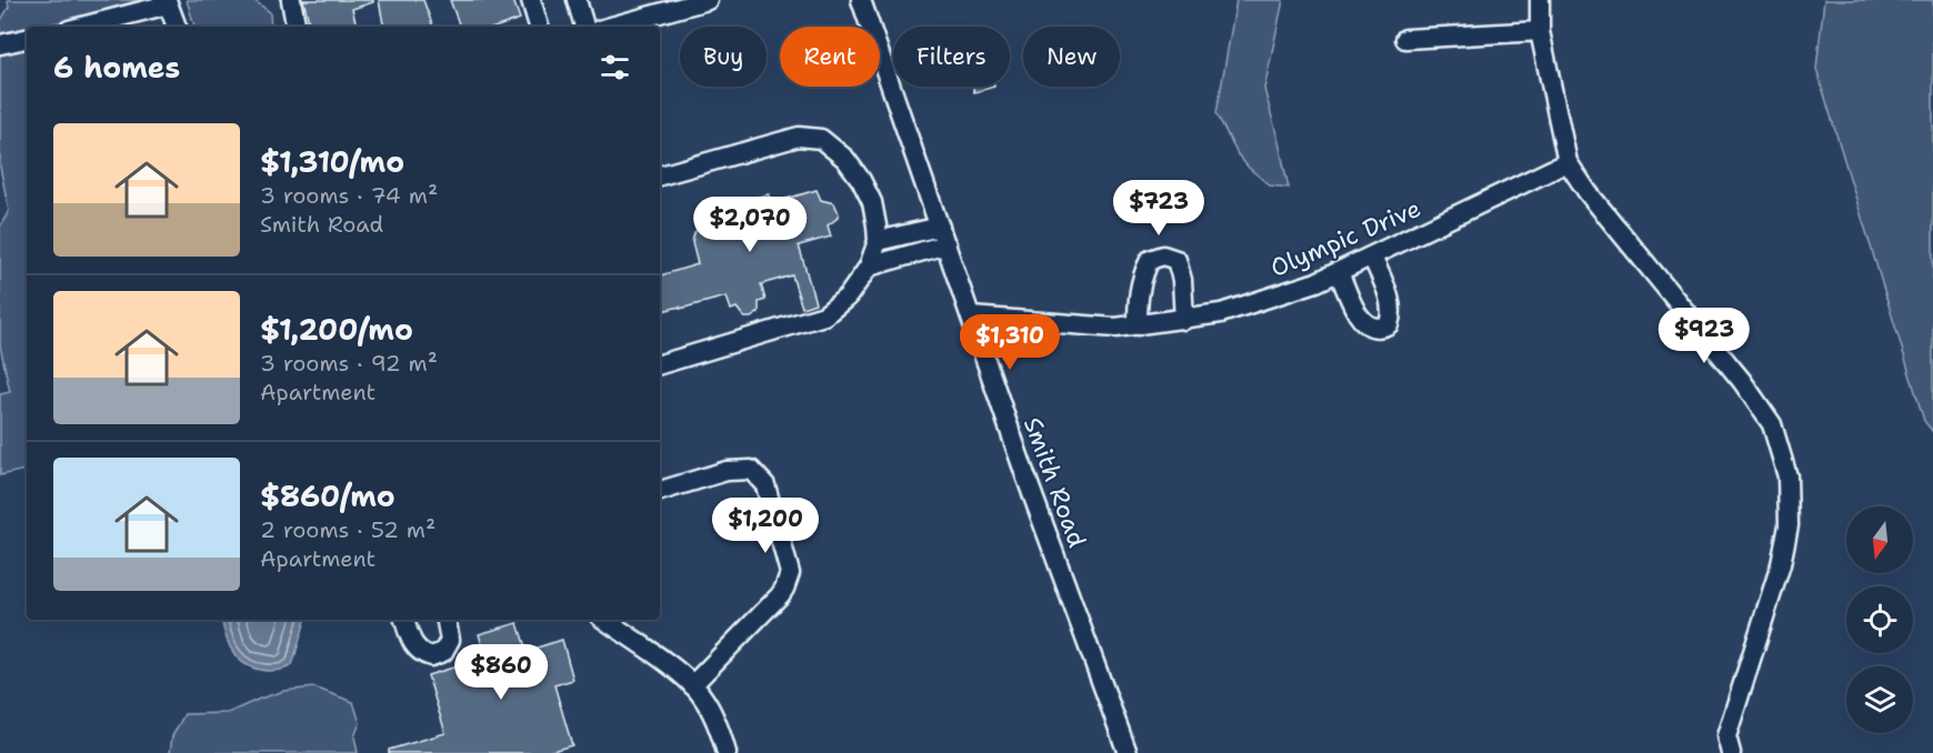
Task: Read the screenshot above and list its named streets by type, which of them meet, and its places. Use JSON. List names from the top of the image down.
{
  "streets": {
    "street": ["Olympic Drive", "Smith Road"]
  },
  "crossings": [
    ["Olympic Drive", "Smith Road"]
  ],
  "north": "bottom",
  "page": {
    "chip": [
      "Buy",
      "Rent",
      "Filters",
      "New"
    ],
    "heading": "6 homes",
    "list": [
      {
        "name": "$1,310/mo",
        "note": "3 rooms · 74 m² · Smith Road"
      },
      {
        "name": "$1,200/mo",
        "note": "3 rooms · 92 m² · Apartment"
      },
      {
        "name": "$860/mo",
        "note": "2 rooms · 52 m² · Apartment"
      }
    ],
    "price": [
      "$723",
      "$2,070",
      "$923",
      "$1,310",
      "$1,200",
      "$860"
    ]
  }
}
